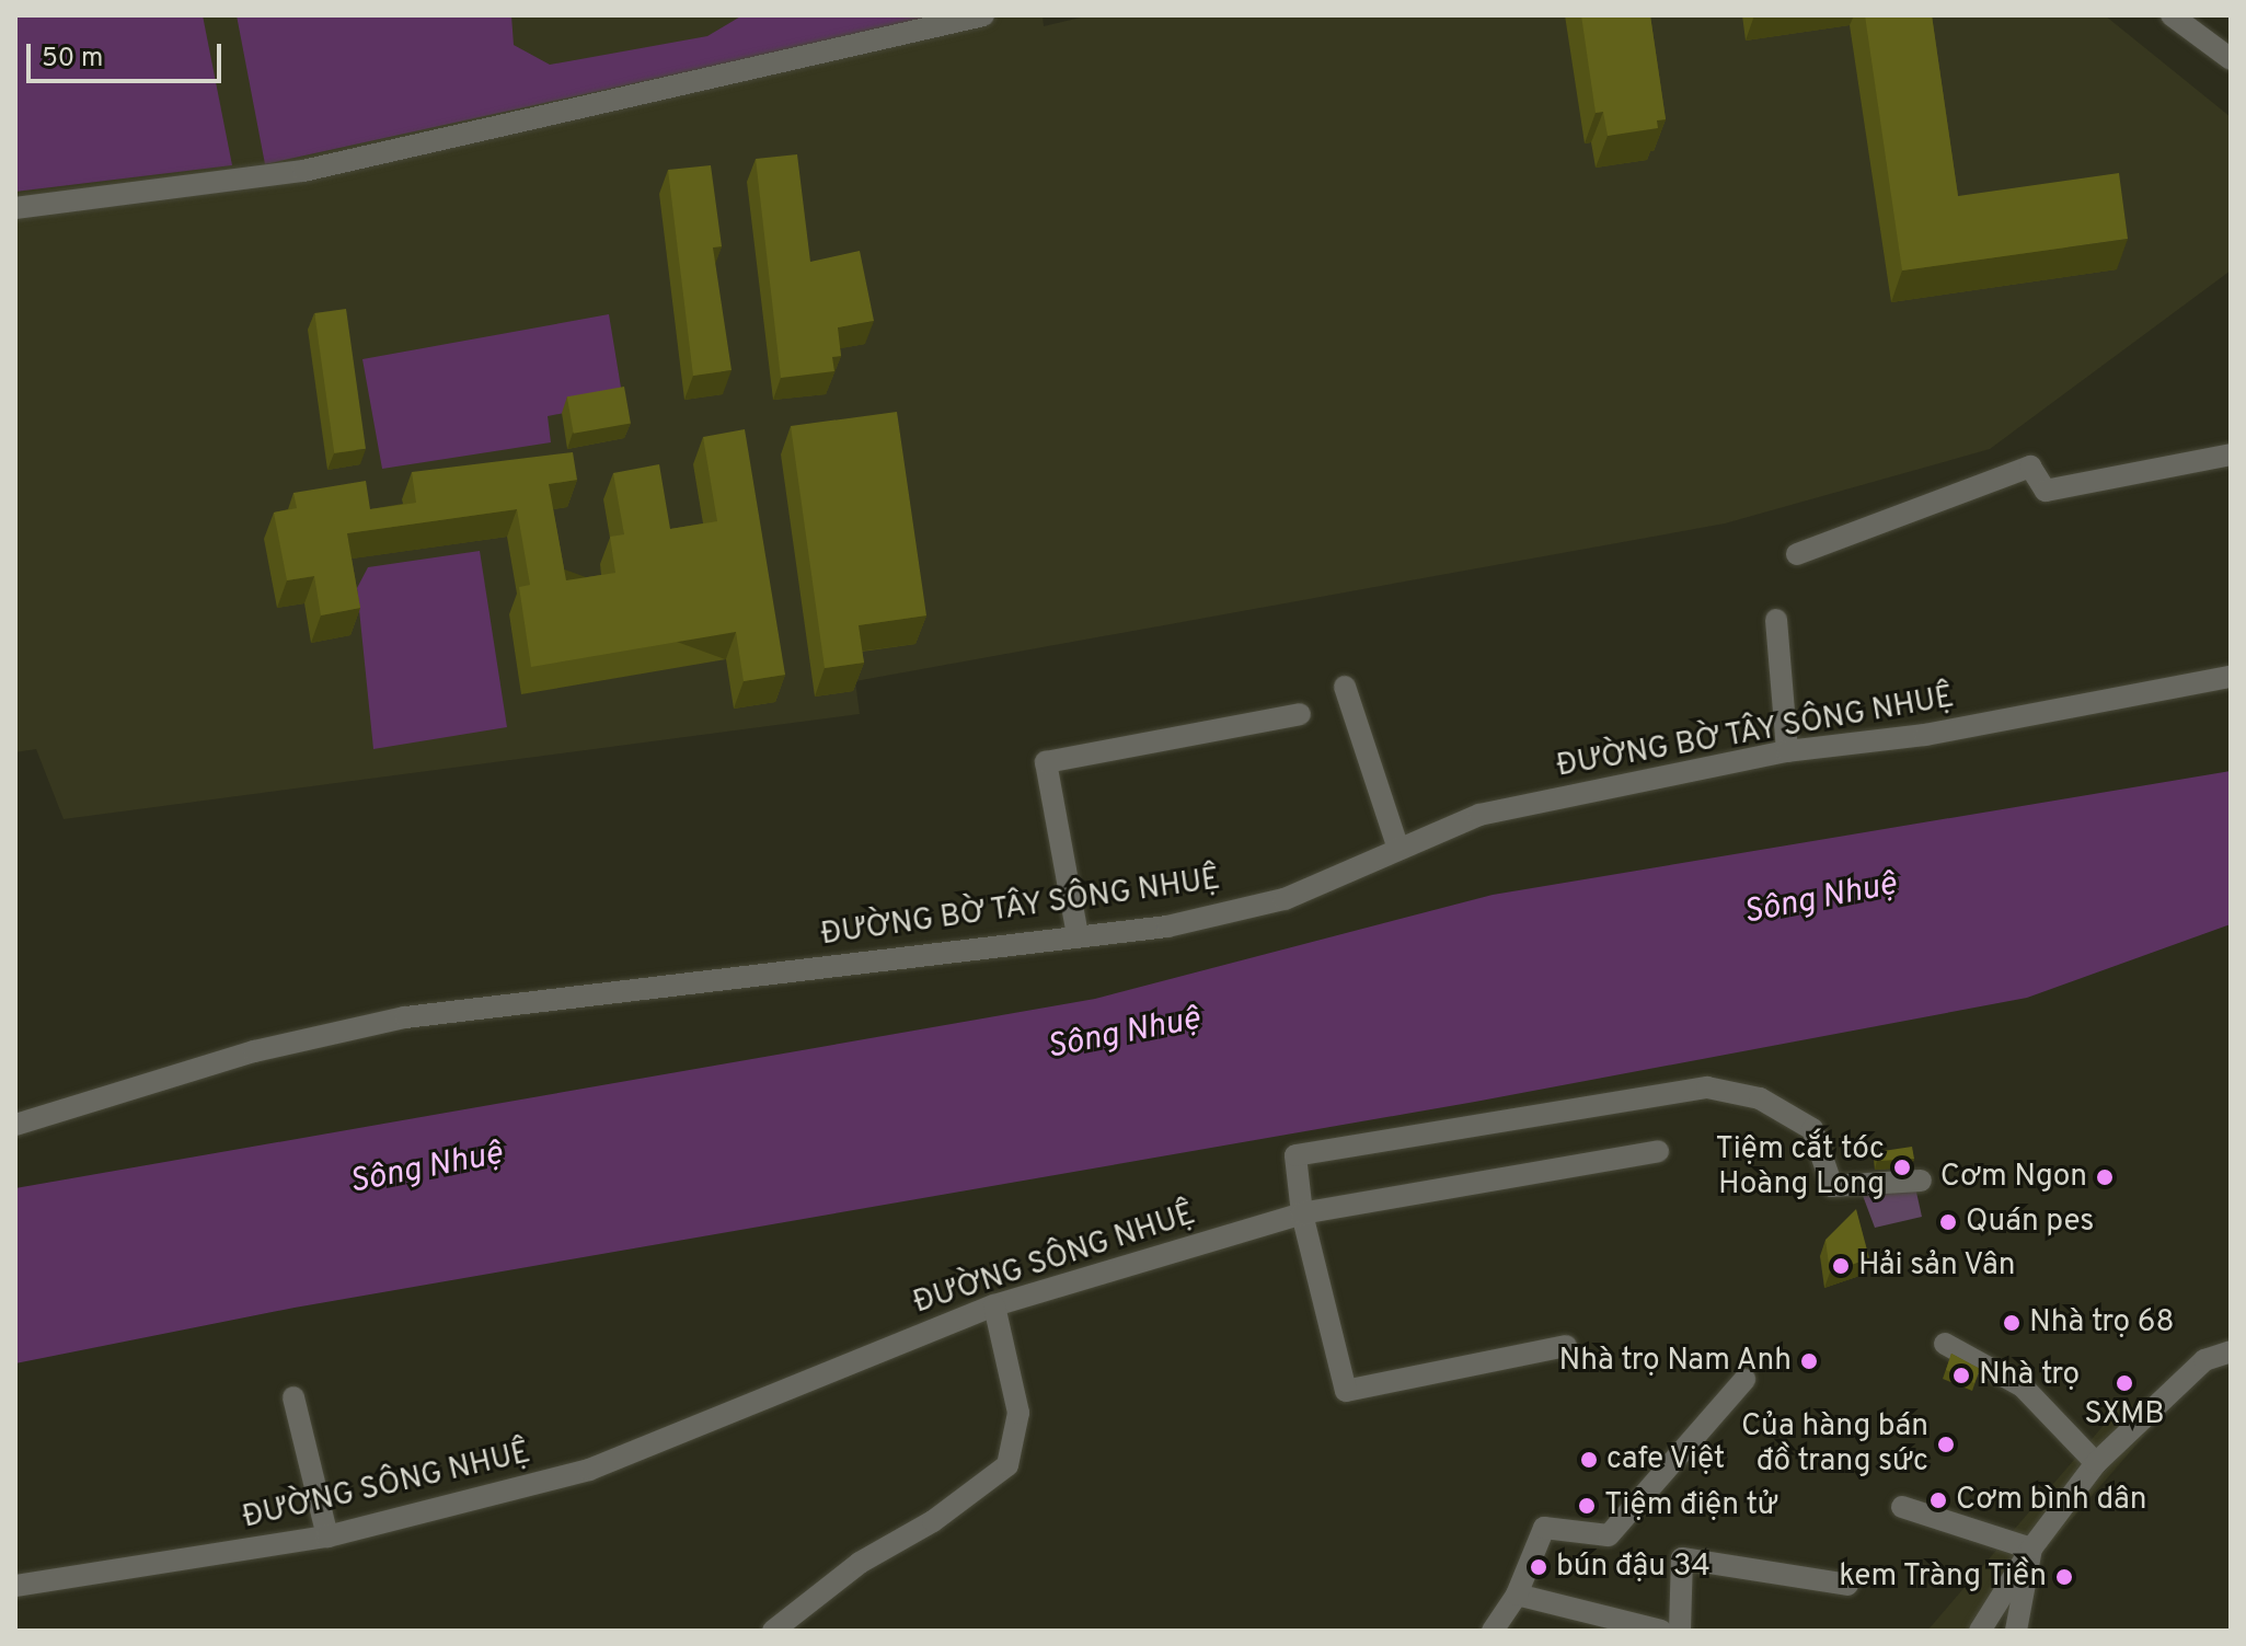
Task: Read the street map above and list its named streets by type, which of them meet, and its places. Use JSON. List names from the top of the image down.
{
  "streets": {
    "street": ["ĐƯỜNG BỜ TÂY SÔNG NHUỆ", "ĐƯỜNG SÔNG NHUỆ"]
  },
  "water": ["Sông Nhuệ"],
  "places": [
    "Tiệm cắt tóc Hoàng Long",
    "Cơm Ngon",
    "Quán pes",
    "Hải sản Vân",
    "Nhà trọ 68",
    "Nhà trọ Nam Anh",
    "Nhà trọ",
    "SXMB",
    "Của hàng bán đồ trang sức",
    "cafe Việt",
    "Cơm bình dân",
    "Tiệm điện tử",
    "bún đậu 34",
    "kem Tràng Tiền"
  ],
  "scale_bar": "50 m"
}
